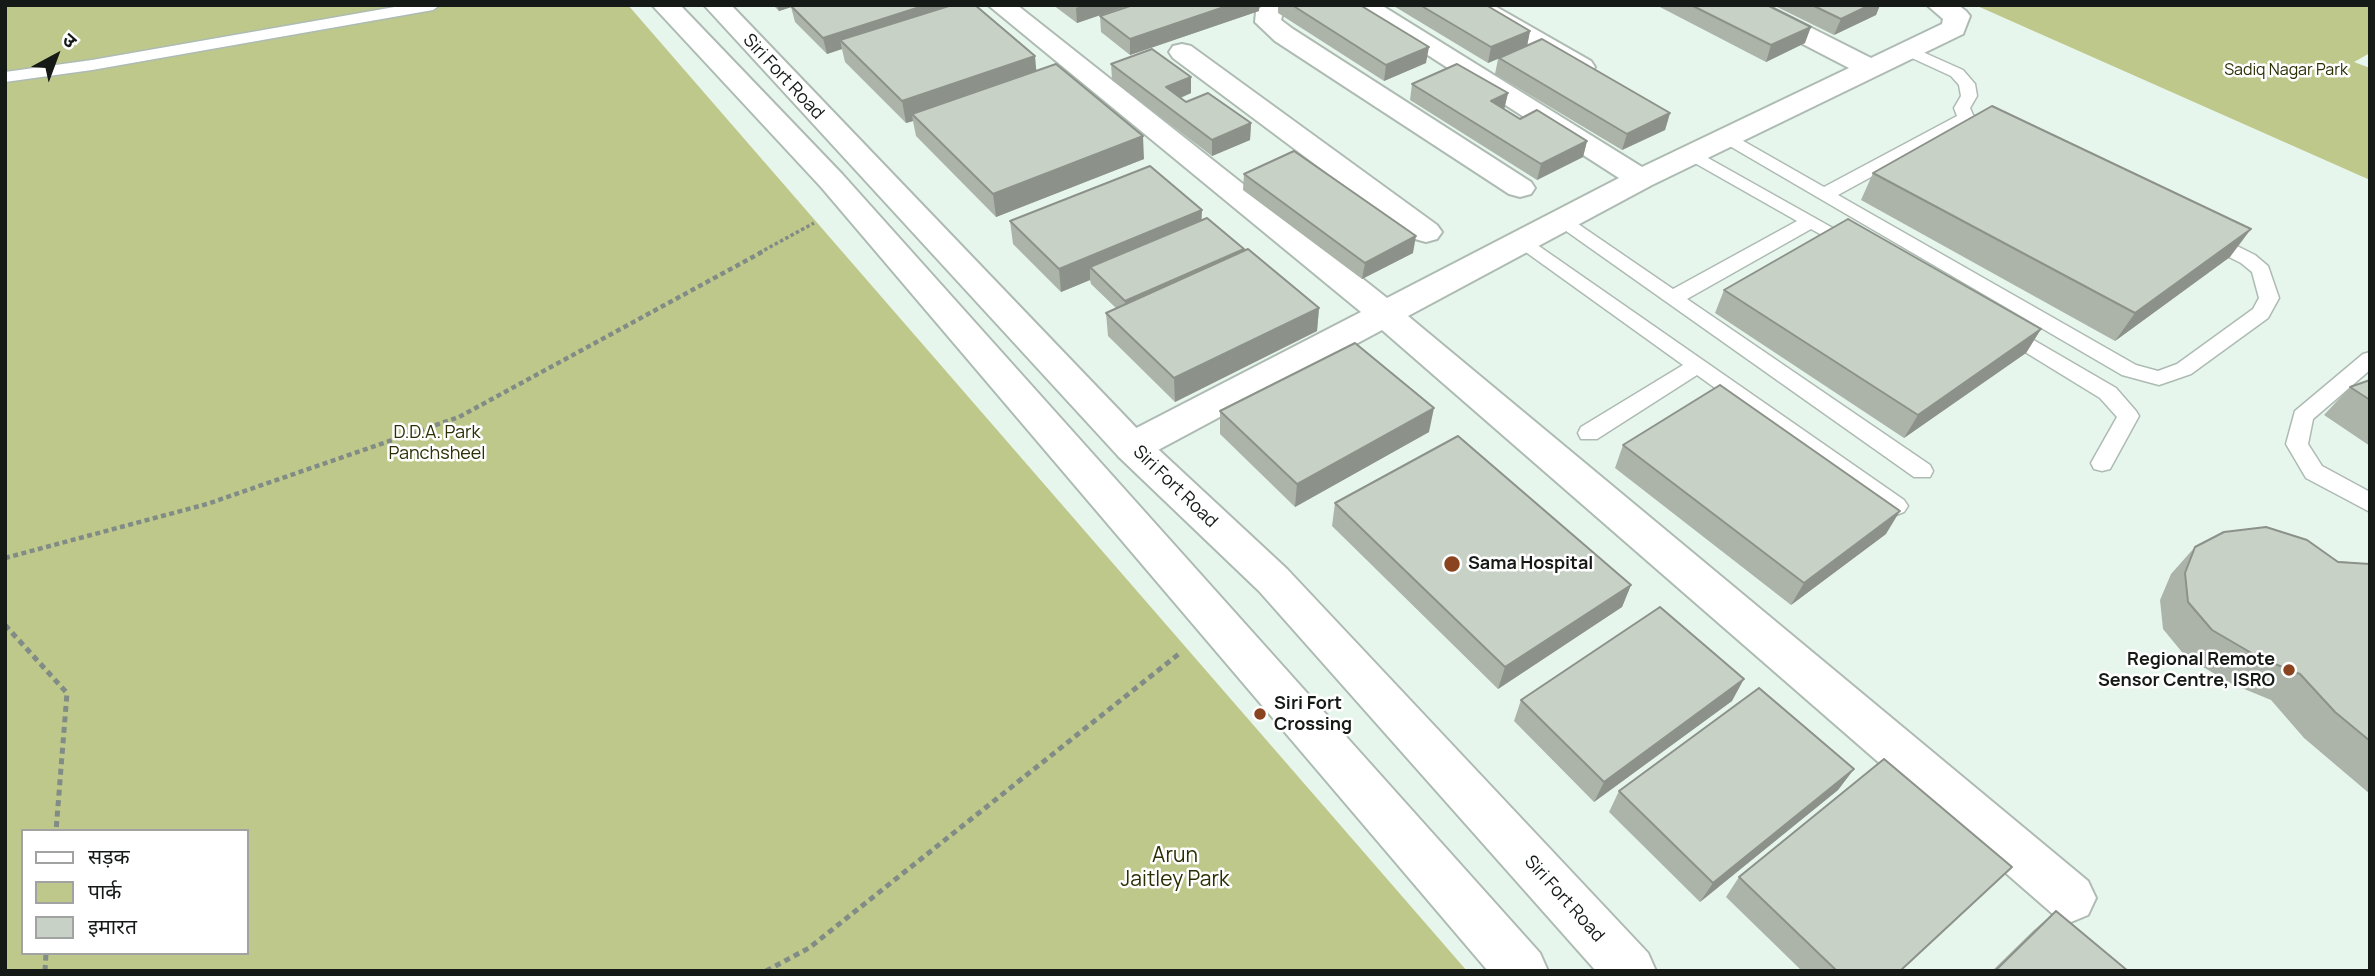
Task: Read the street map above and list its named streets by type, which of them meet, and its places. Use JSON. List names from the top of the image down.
{
  "streets": {
    "street": ["Siri Fort Road"]
  },
  "parks": ["Sadiq Nagar Park", "D.D.A. Park Panchsheel", "Arun Jaitley Park"],
  "places": ["Sama Hospital", "Regional Remote Sensor Centre, ISRO", "Siri Fort Crossing"],
  "legend": ["सड़क", "पार्क", "इमारत"],
  "north": "top right"
}
